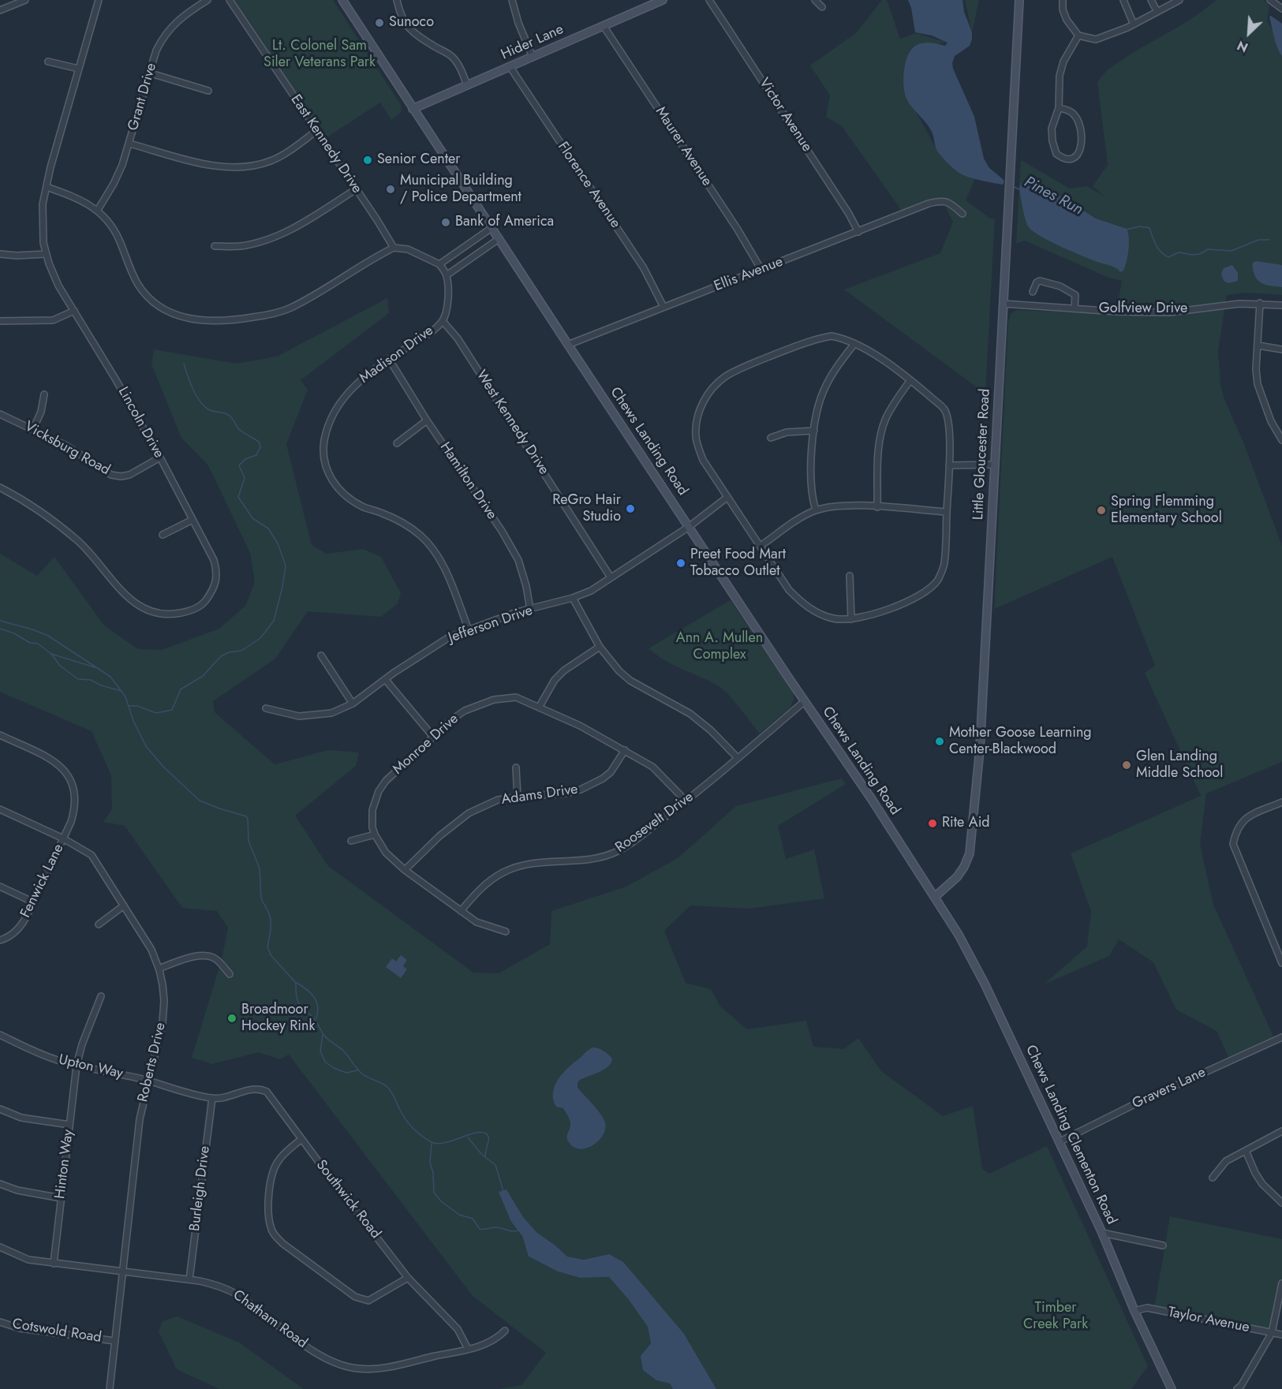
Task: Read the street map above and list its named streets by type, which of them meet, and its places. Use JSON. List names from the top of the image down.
{
  "streets": {
    "main road": [
      "Hider Lane",
      "Chews Landing Road",
      "Little Gloucester Road",
      "Chews Landing Clementon Road"
    ],
    "street": [
      "Grant Drive",
      "Victor Avenue",
      "East Kennedy Drive",
      "Maurer Avenue",
      "Florence Avenue",
      "Ellis Avenue",
      "Golfview Drive",
      "Madison Drive",
      "Lincoln Drive",
      "West Kennedy Drive",
      "Vicksburg Road",
      "Hamilton Drive",
      "Jefferson Drive",
      "Monroe Drive",
      "Adams Drive",
      "Roosevelt Drive",
      "Fenwick Lane",
      "Roberts Drive",
      "Upton Way",
      "Gravers Lane",
      "Hinton Way",
      "Burleigh Drive",
      "Southwick Road",
      "Chatham Road",
      "Taylor Avenue",
      "Cotswold Road"
    ]
  },
  "crossings": [
    ["Hider Lane", "Maurer Avenue"],
    ["Hider Lane", "Florence Avenue"],
    ["Hider Lane", "Chews Landing Road"],
    ["Victor Avenue", "Ellis Avenue"],
    ["Maurer Avenue", "Ellis Avenue"],
    ["Florence Avenue", "Ellis Avenue"],
    ["Ellis Avenue", "Chews Landing Road"],
    ["Golfview Drive", "Little Gloucester Road"],
    ["Madison Drive", "West Kennedy Drive"],
    ["Madison Drive", "Hamilton Drive"],
    ["Madison Drive", "Jefferson Drive"],
    ["Lincoln Drive", "Vicksburg Road"],
    ["West Kennedy Drive", "Jefferson Drive"],
    ["Chews Landing Road", "Little Gloucester Road"],
    ["Chews Landing Road", "Jefferson Drive"],
    ["Chews Landing Road", "Roosevelt Drive"],
    ["Chews Landing Road", "Chews Landing Clementon Road"],
    ["Little Gloucester Road", "Chews Landing Clementon Road"],
    ["Hamilton Drive", "Jefferson Drive"],
    ["Monroe Drive", "Adams Drive"],
    ["Monroe Drive", "Roosevelt Drive"],
    ["Fenwick Lane", "Roberts Drive"],
    ["Roberts Drive", "Upton Way"],
    ["Roberts Drive", "Chatham Road"],
    ["Roberts Drive", "Cotswold Road"],
    ["Upton Way", "Hinton Way"],
    ["Upton Way", "Burleigh Drive"],
    ["Upton Way", "Southwick Road"],
    ["Gravers Lane", "Chews Landing Clementon Road"],
    ["Chews Landing Clementon Road", "Taylor Avenue"],
    ["Hinton Way", "Chatham Road"],
    ["Burleigh Drive", "Southwick Road"],
    ["Burleigh Drive", "Chatham Road"],
    ["Southwick Road", "Chatham Road"]
  ],
  "water": ["Pines Run"],
  "parks": ["Lt. Colonel Sam Siler Veterans Park", "Ann A. Mullen Complex", "Timber Creek Park"],
  "places": [
    "Sunoco",
    "Senior Center",
    "Municipal Building / Police Department",
    "Bank of America",
    "ReGro Hair Studio",
    "Spring Flemming Elementary School",
    "Preet Food Mart Tobacco Outlet",
    "Mother Goose Learning Center-Blackwood",
    "Glen Landing Middle School",
    "Rite Aid",
    "Broadmoor Hockey Rink"
  ],
  "north": "bottom left"
}
